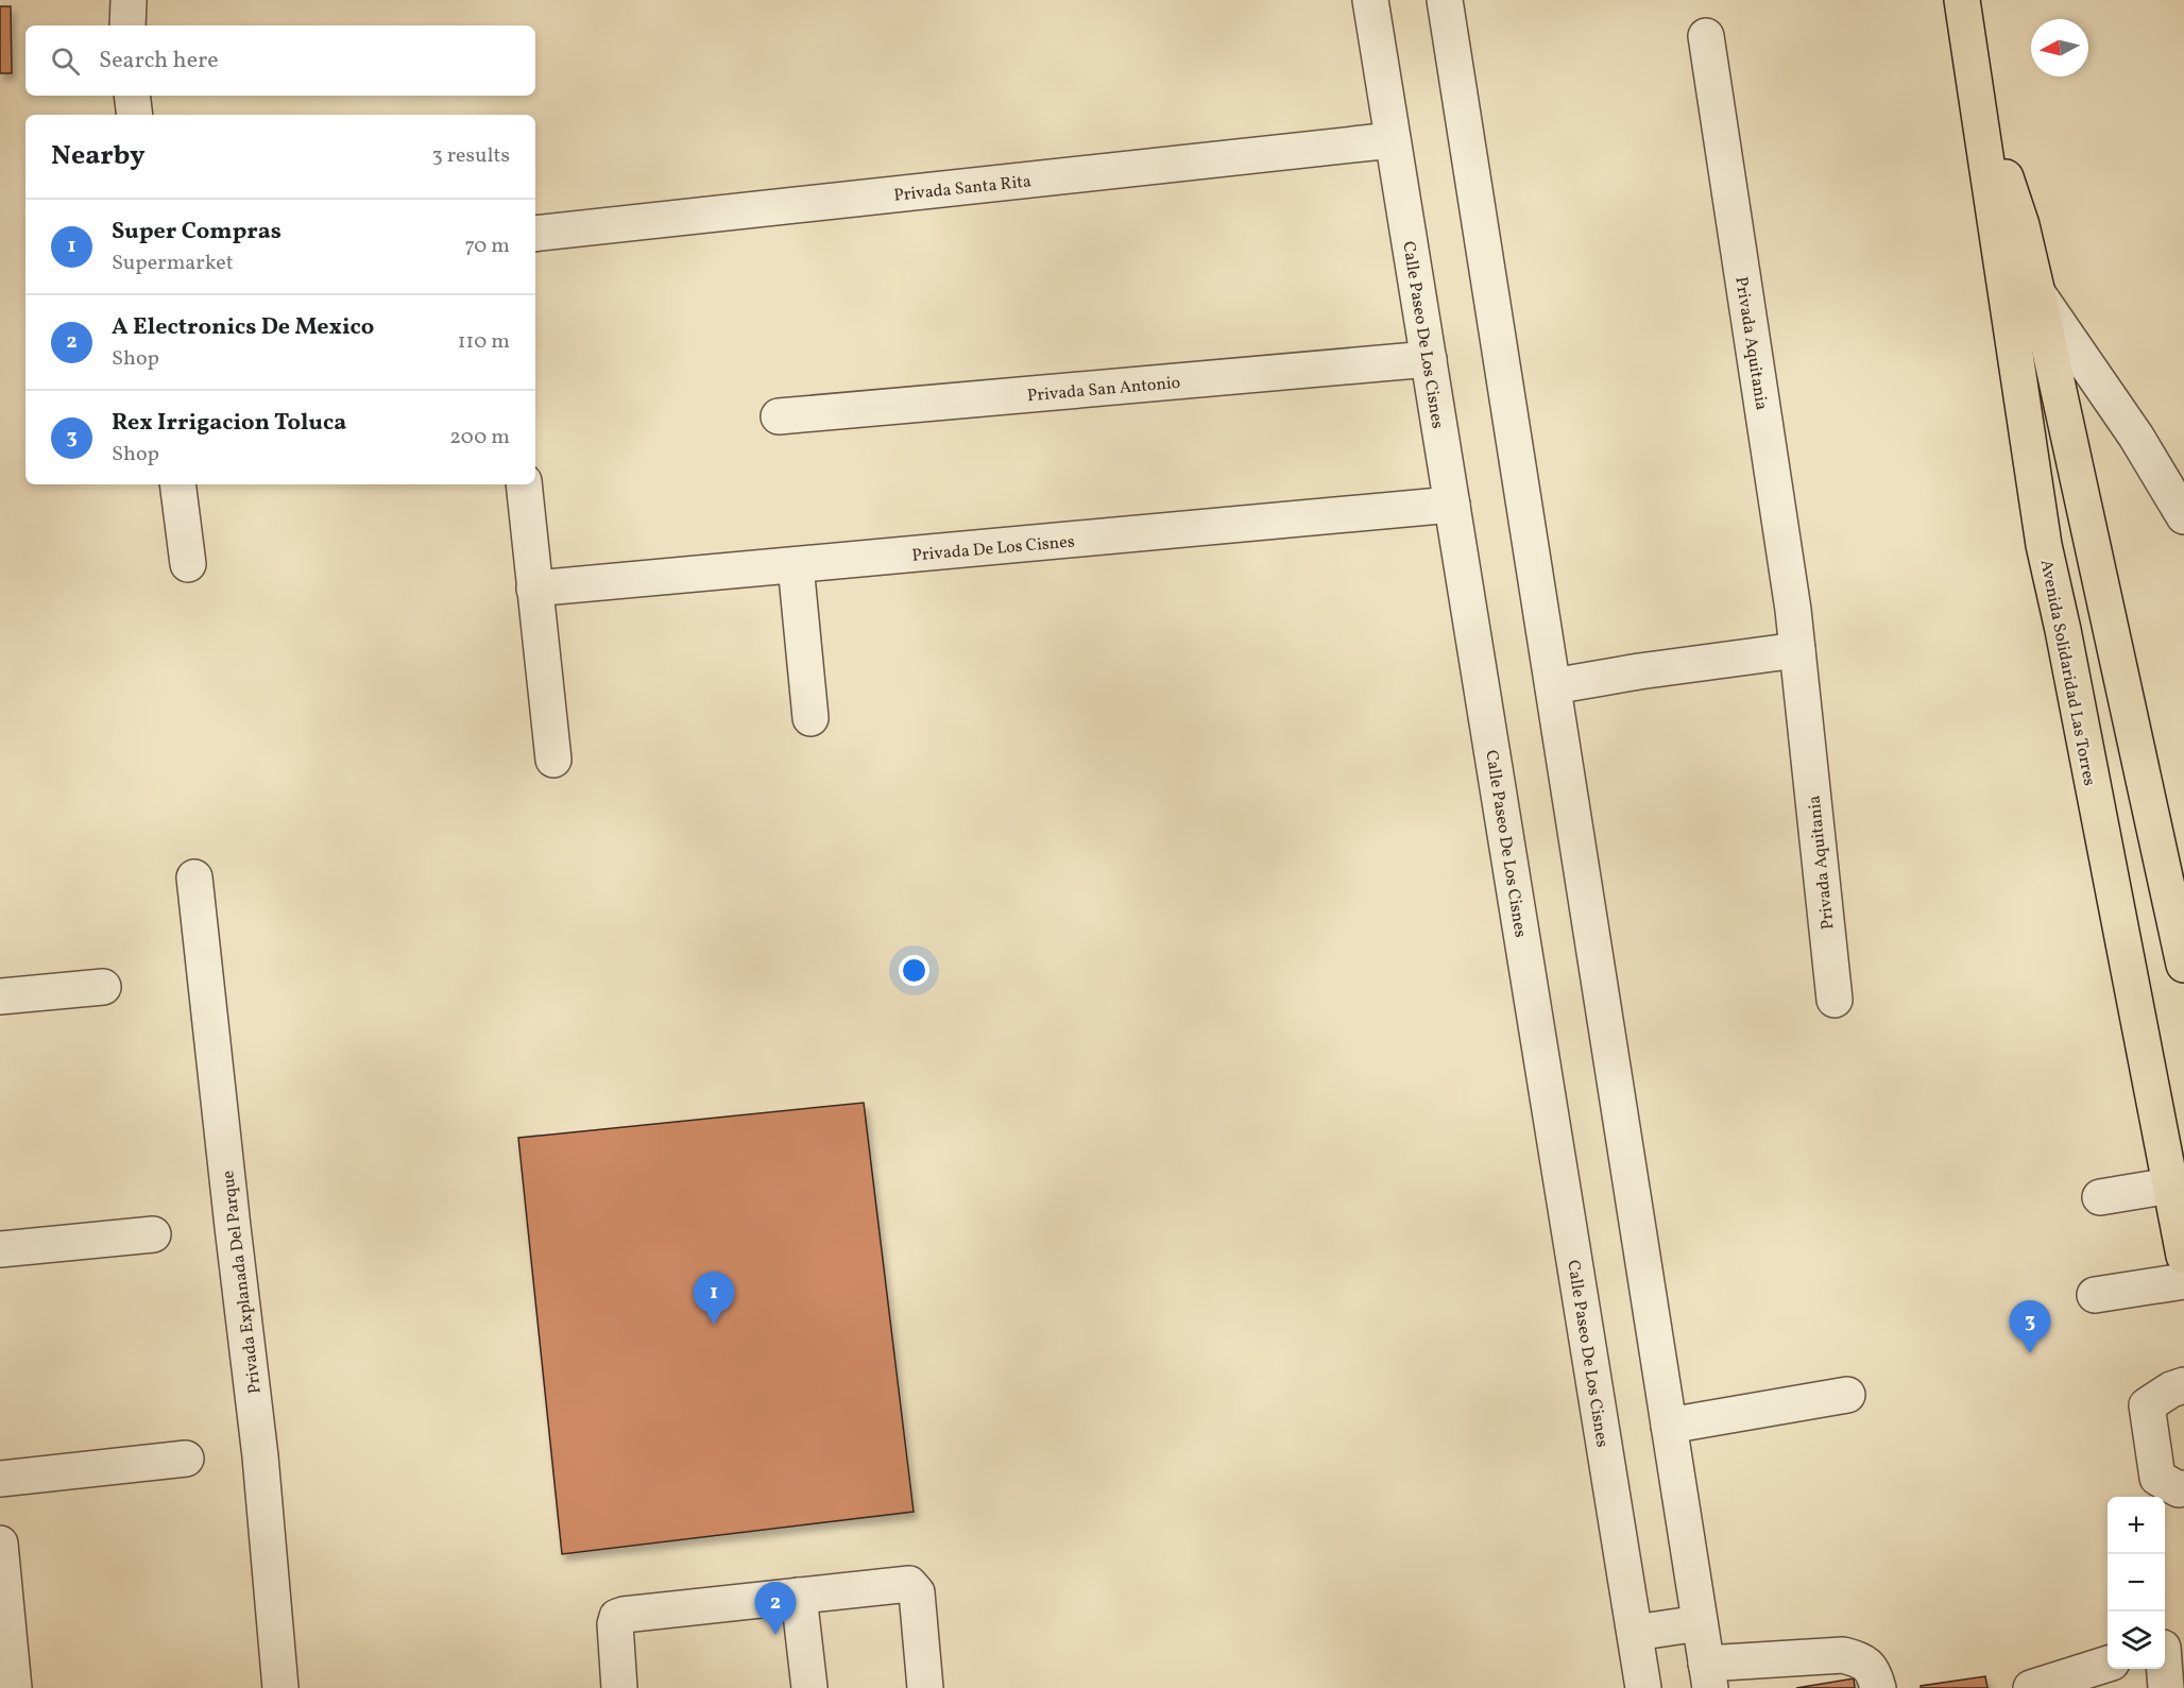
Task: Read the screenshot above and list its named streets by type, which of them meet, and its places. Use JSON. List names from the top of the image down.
{
  "streets": {
    "main road": ["Avenida Solidaridad Las Torres"],
    "street": [
      "Privada Santa Rita",
      "Calle Paseo De Los Cisnes",
      "Privada Aquitania",
      "Privada San Antonio",
      "Privada De Los Cisnes",
      "Privada Explanada Del Parque"
    ]
  },
  "crossings": [
    ["Privada Santa Rita", "Calle Paseo De Los Cisnes"],
    ["Calle Paseo De Los Cisnes", "Privada San Antonio"],
    ["Calle Paseo De Los Cisnes", "Privada De Los Cisnes"]
  ],
  "north": "left",
  "page": {
    "search": "Search here",
    "heading": ["Nearby", "3 results"],
    "list": [
      {
        "mark": "1",
        "name": "Super Compras",
        "note": "Supermarket",
        "value": "70 m"
      },
      {
        "mark": "2",
        "name": "A Electronics De Mexico",
        "note": "Shop",
        "value": "110 m"
      },
      {
        "mark": "3",
        "name": "Rex Irrigacion Toluca",
        "note": "Shop",
        "value": "200 m"
      }
    ],
    "pins": ["1", "3", "2"],
    "map_buttons": ["+", "−"]
  }
}
